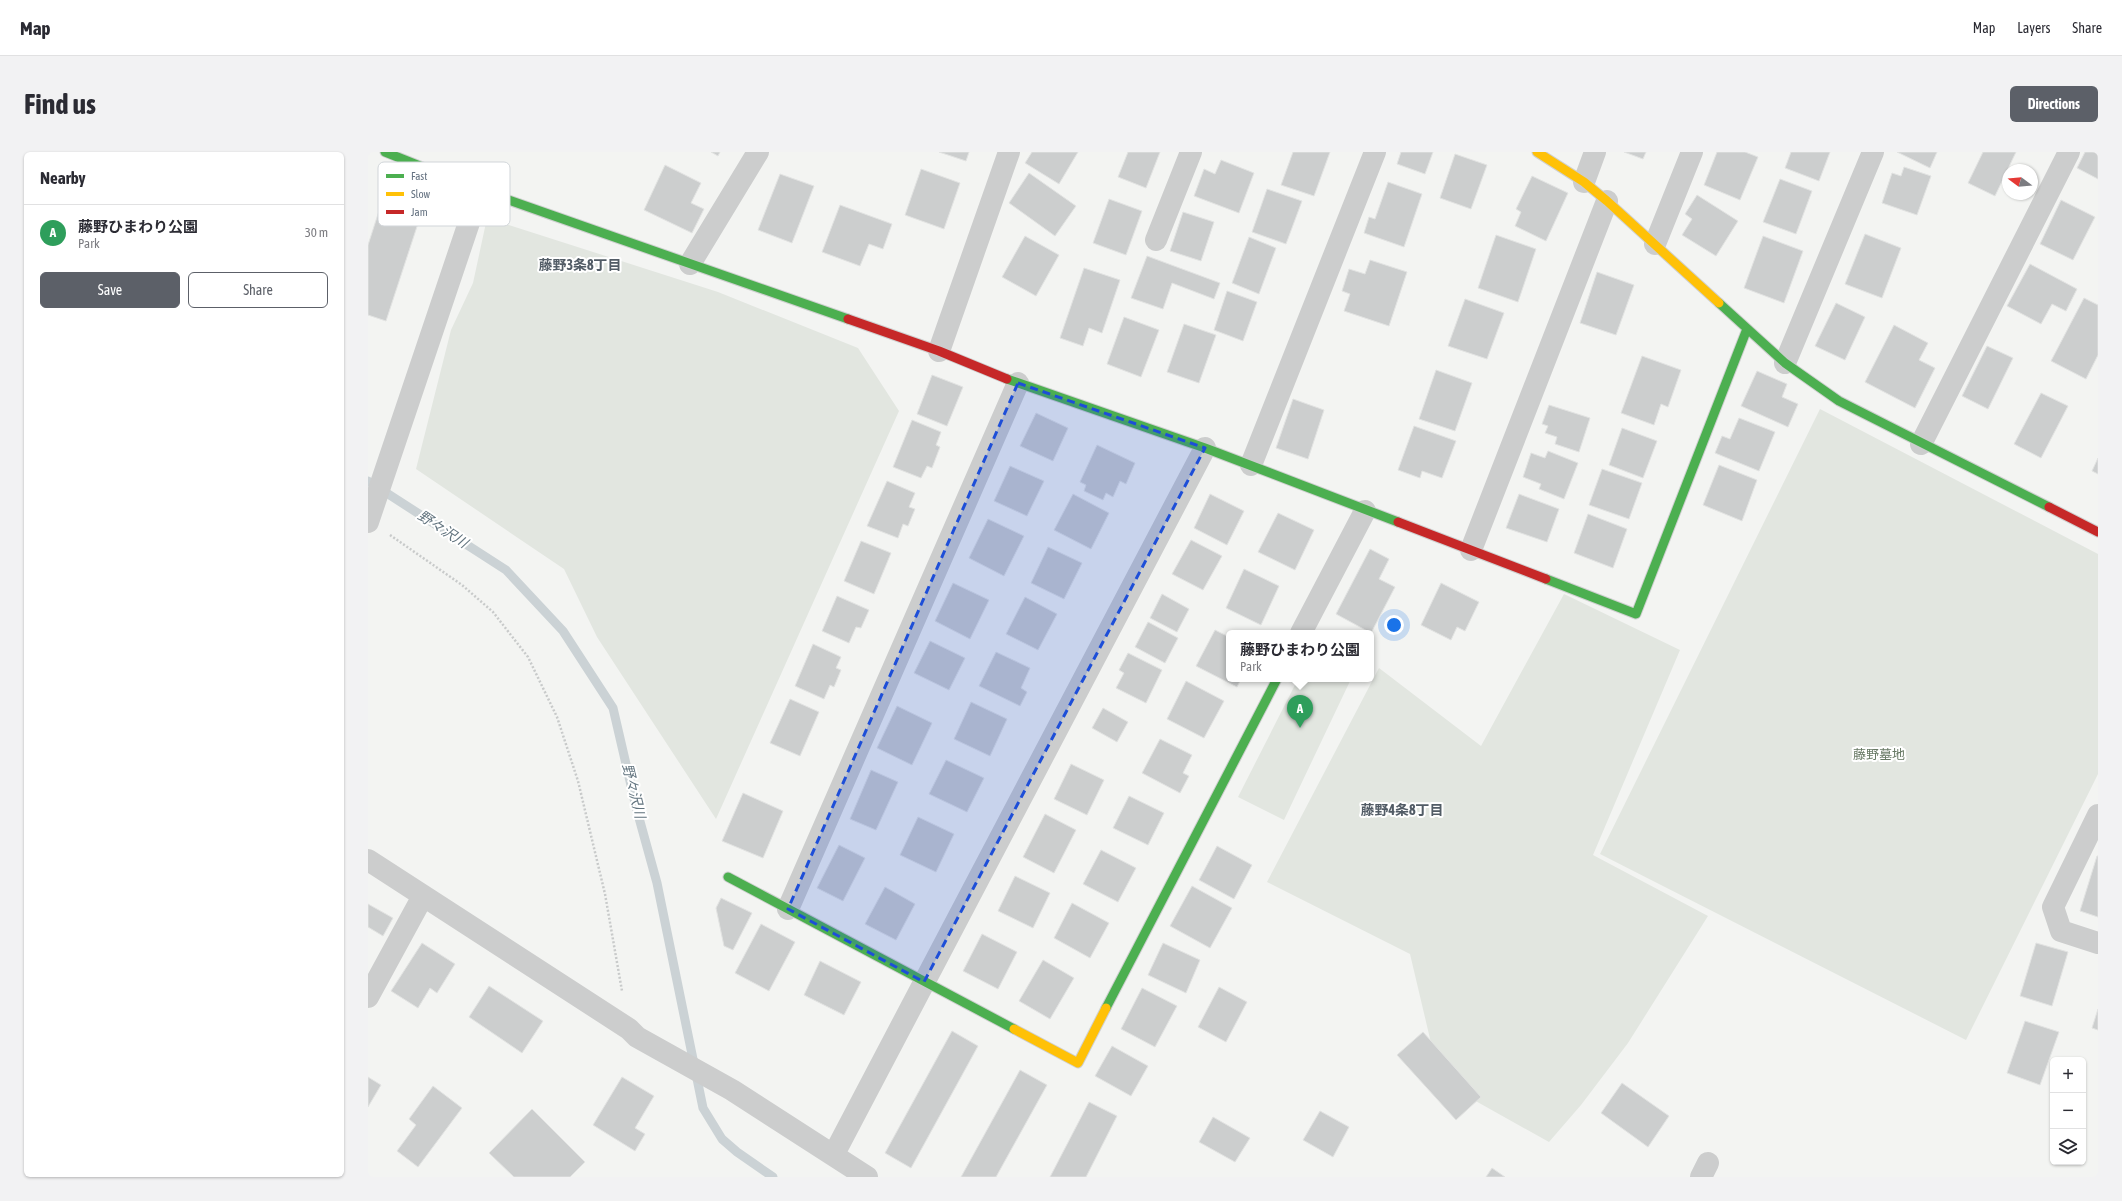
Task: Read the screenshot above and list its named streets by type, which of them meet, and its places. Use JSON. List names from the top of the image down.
{
  "districts": ["藤野3条8丁目", "藤野4条8丁目"],
  "water": ["野々沢川"],
  "parks": ["藤野墓地"],
  "legend": ["Fast", "Slow", "Jam"],
  "north": "left",
  "page": {
    "header": "Map",
    "nav": ["Map", "Layers", "Share"],
    "buttons": [
      "Directions",
      ["Save", "Share"]
    ],
    "title": "Find us",
    "heading": "Nearby",
    "list": [
      {
        "mark": "A",
        "name": "藤野ひまわり公園",
        "note": "Park",
        "value": "30 m"
      }
    ],
    "popup": ["藤野ひまわり公園", "Park"],
    "pins": "A",
    "map_buttons": ["+", "−"]
  }
}
